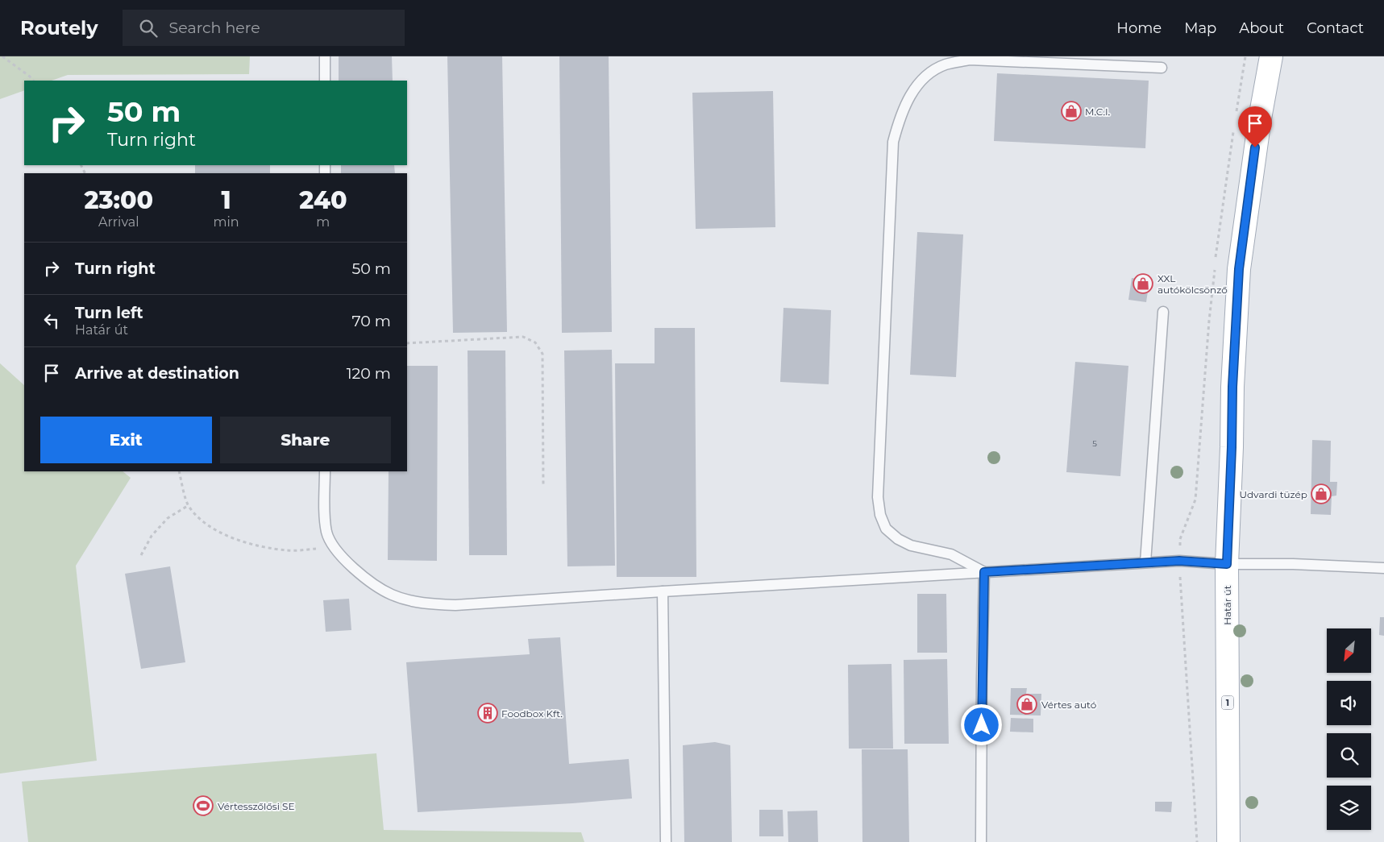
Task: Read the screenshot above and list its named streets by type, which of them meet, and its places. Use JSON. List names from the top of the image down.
{
  "streets": {
    "main road": ["Határ út", "1"]
  },
  "places": {
    "shop": [
      "M.C.I.",
      "XXL autókölcsönző",
      "Udvardi tüzép",
      "Vértes autó"
    ],
    "building": ["Foodbox Kft."],
    "sports": ["Vértesszőlősi SE"]
  },
  "house_numbers": ["5"],
  "north": "bottom left",
  "page": {
    "header": "Routely",
    "search": "Search here",
    "nav": [
      "Home",
      "Map",
      "About",
      "Contact"
    ],
    "turn": ["50 m", "Turn right"],
    "eta": [
      "23:00",
      "Arrival",
      "1",
      "min",
      "240",
      "m"
    ],
    "list": [
      {
        "name": "Turn right",
        "value": "50 m"
      },
      {
        "name": "Turn left",
        "note": "Határ út",
        "value": "70 m"
      },
      {
        "name": "Arrive at destination",
        "value": "120 m"
      }
    ],
    "buttons": ["Exit", "Share"]
  }
}
